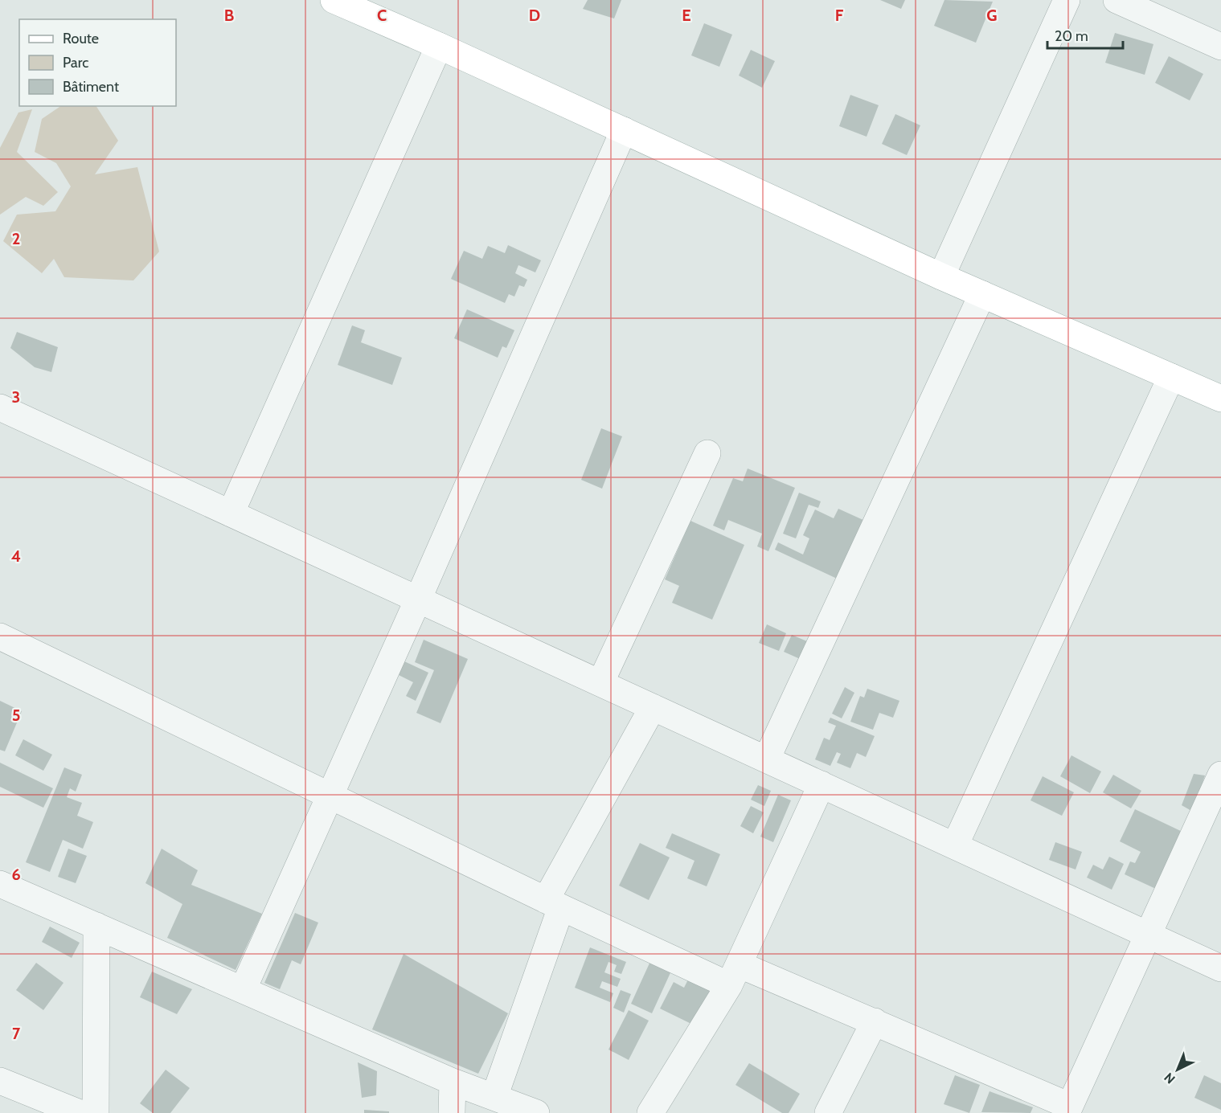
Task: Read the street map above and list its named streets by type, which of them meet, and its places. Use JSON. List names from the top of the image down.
{
  "legend": ["Route", "Parc", "Bâtiment"],
  "scale_bar": "20 m",
  "north": "bottom left",
  "grid": {
    "columns": [
      "B",
      "C",
      "D",
      "E",
      "F",
      "G"
    ],
    "rows": [
      "2",
      "3",
      "4",
      "5",
      "6",
      "7"
    ]
  }
}
